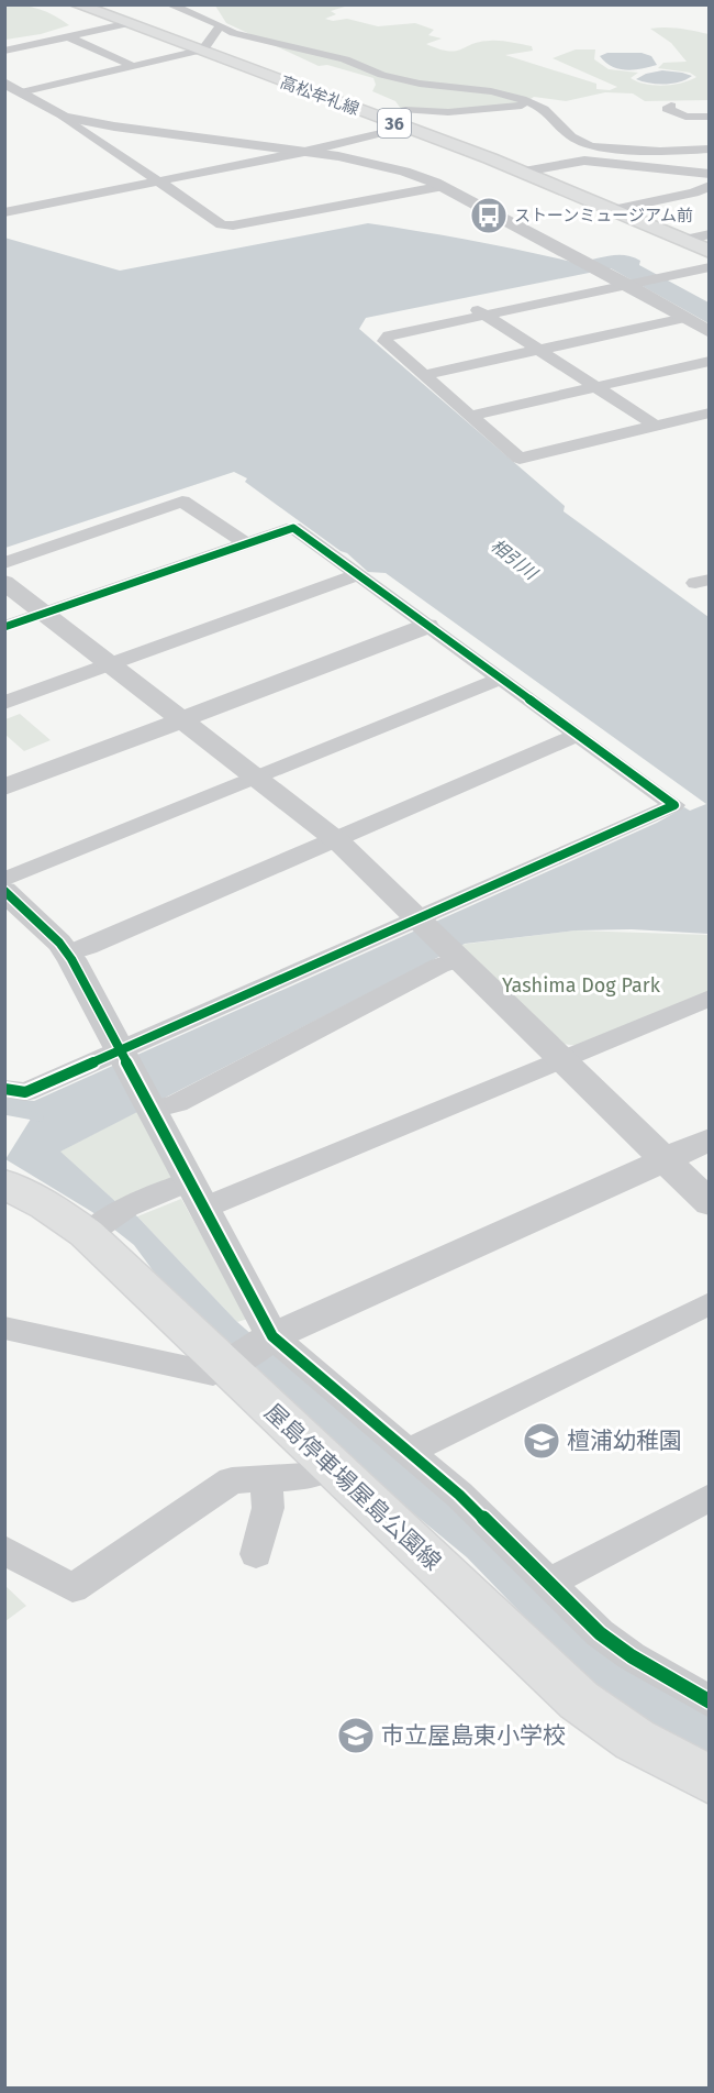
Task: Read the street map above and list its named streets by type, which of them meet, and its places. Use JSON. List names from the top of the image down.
{
  "streets": {
    "main road": ["高松牟礼線", "36", "屋島停車場屋島公園線"]
  },
  "water": ["相引川"],
  "parks": ["Yashima Dog Park"],
  "places": {
    "bus stop": ["ストーンミュージアム前"],
    "school or university": ["檀浦幼稚園", "市立屋島東小学校"]
  }
}
